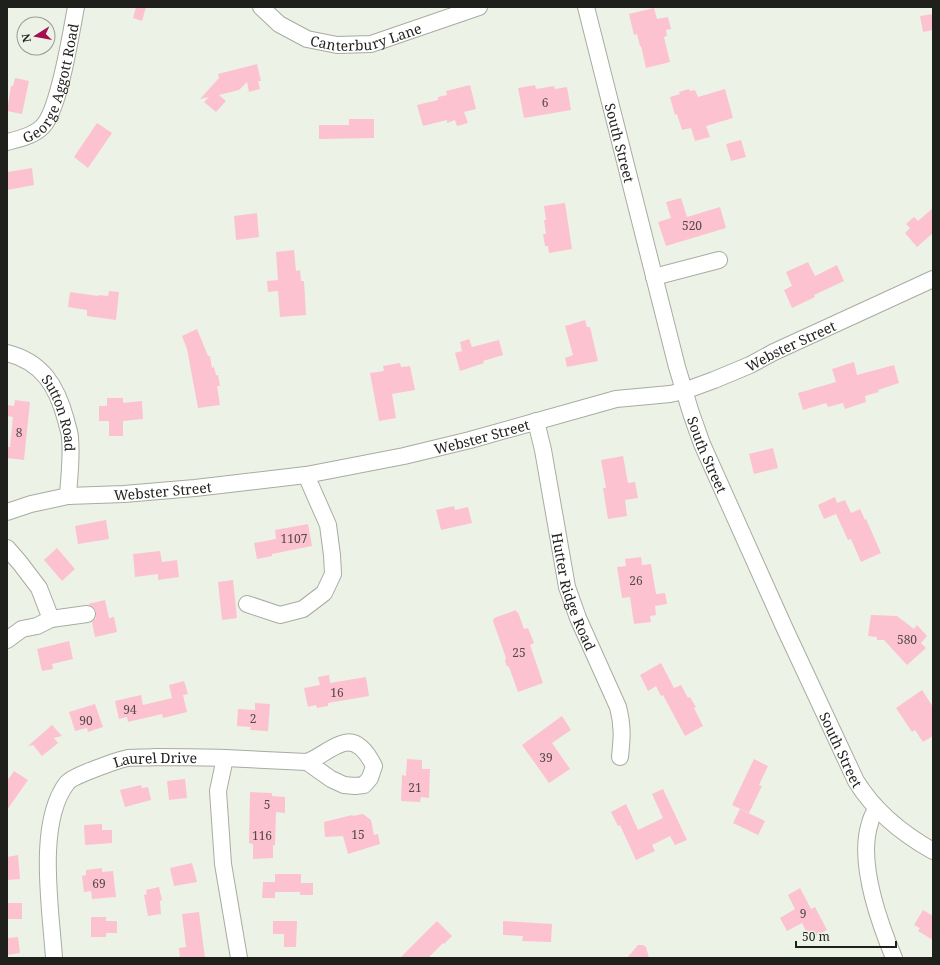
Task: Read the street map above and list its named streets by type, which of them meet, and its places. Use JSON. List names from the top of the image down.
{
  "streets": {
    "street": [
      "Canterbury Lane",
      "George Aggott Road",
      "South Street",
      "Webster Street",
      "Sutton Road",
      "Hutter Ridge Road",
      "Laurel Drive"
    ]
  },
  "crossings": [
    ["South Street", "Webster Street"],
    ["Webster Street", "Sutton Road"],
    ["Webster Street", "Hutter Ridge Road"]
  ],
  "house_numbers": [
    "6",
    "520",
    "8",
    "1107",
    "26",
    "580",
    "25",
    "16",
    "94",
    "2",
    "90",
    "39",
    "21",
    "5",
    "15",
    "116",
    "69",
    "9"
  ],
  "scale_bar": "50 m",
  "north": "left"
}
